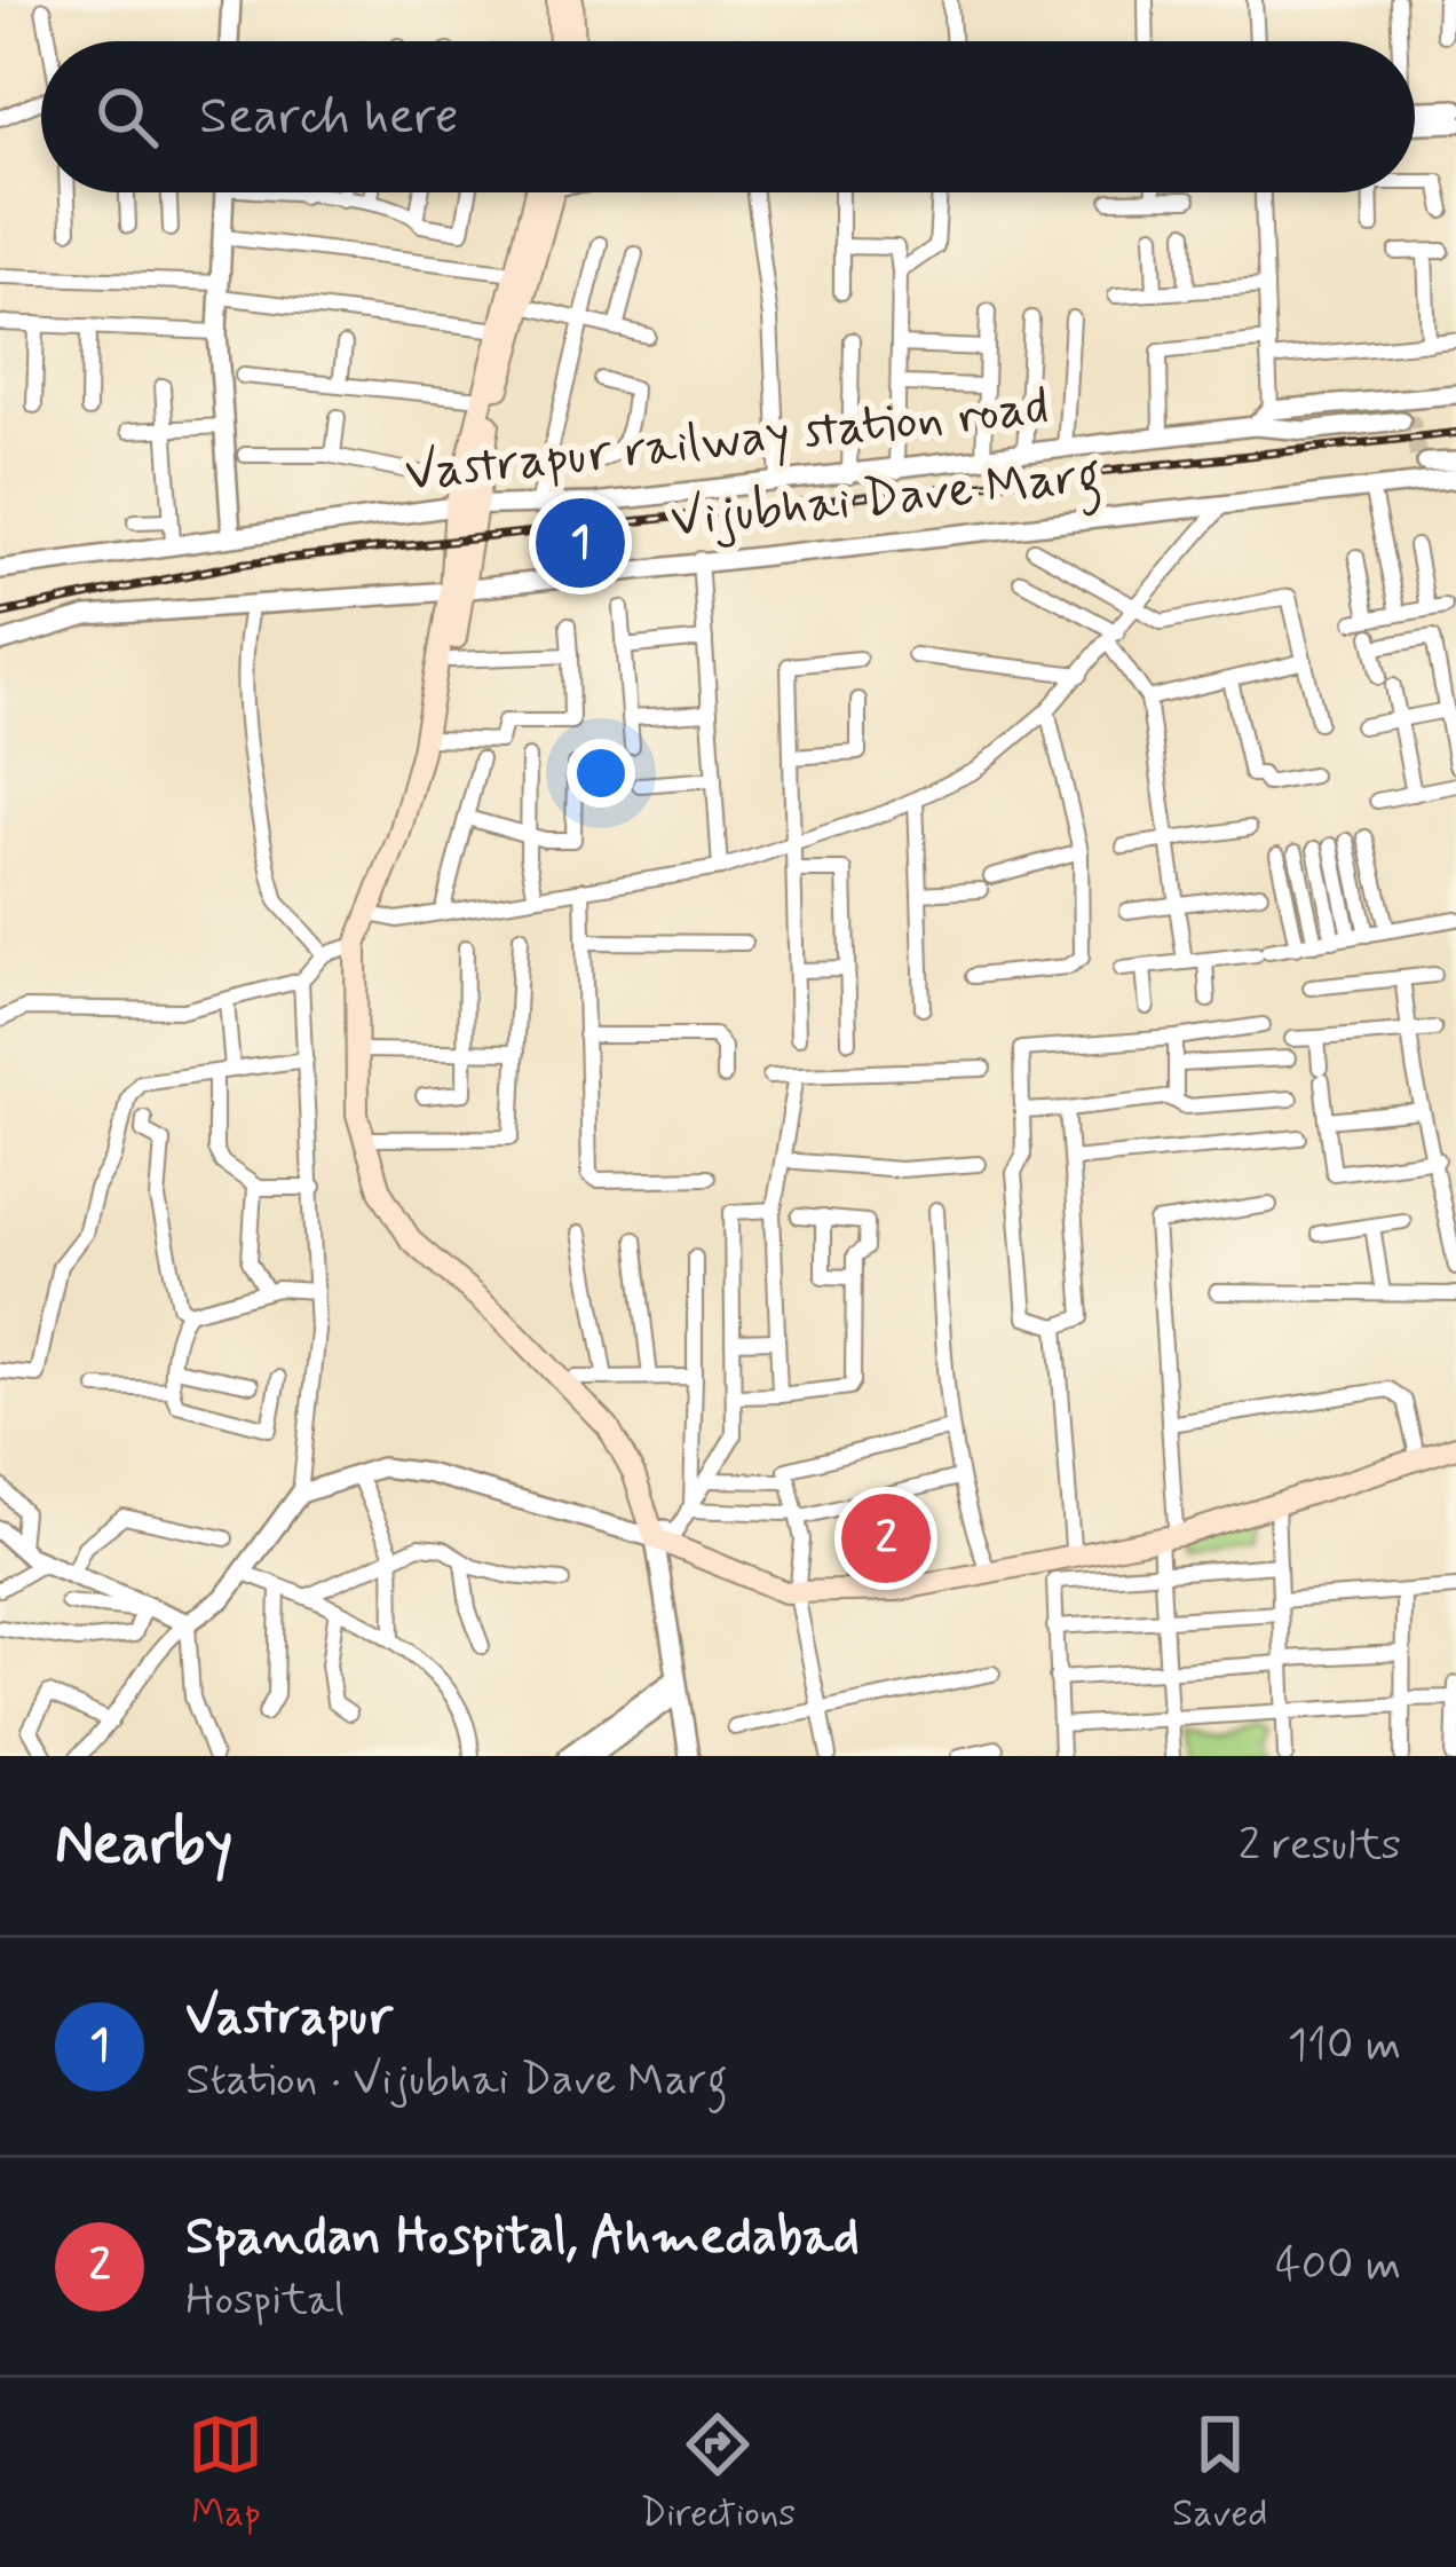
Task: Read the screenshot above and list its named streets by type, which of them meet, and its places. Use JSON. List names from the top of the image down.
{
  "streets": {
    "street": ["Vastrapur railway station road", "Vijubhai Dave Marg"]
  },
  "page": {
    "search": "Search here",
    "pins": ["1", "2"],
    "heading": ["Nearby", "2 results"],
    "list": [
      {
        "mark": "1",
        "name": "Vastrapur",
        "note": "Station · Vijubhai Dave Marg",
        "value": "110 m"
      },
      {
        "mark": "2",
        "name": "Spandan Hospital, Ahmedabad",
        "note": "Hospital",
        "value": "400 m"
      }
    ],
    "nav": ["Map", "Directions", "Saved"]
  }
}
